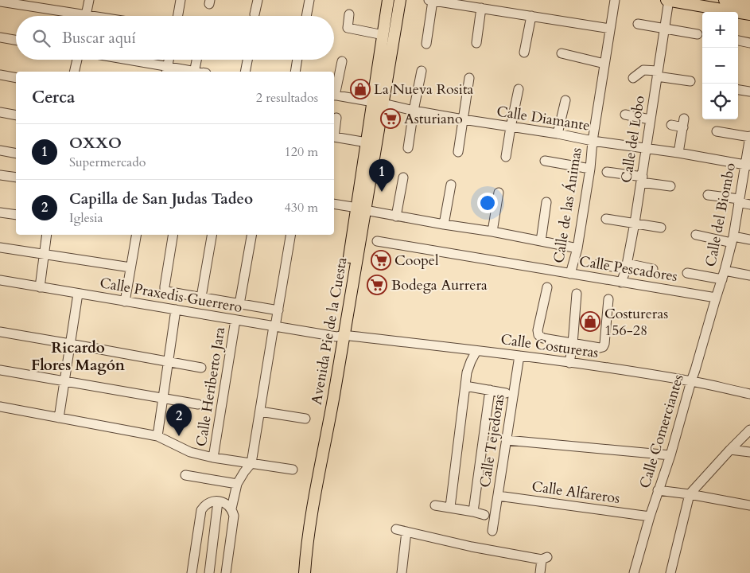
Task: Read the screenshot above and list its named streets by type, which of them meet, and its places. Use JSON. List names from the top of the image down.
{
  "streets": {
    "main road": ["Avenida Pie de la Cuesta"],
    "street": [
      "Calle Diamante",
      "Calle del Lobo",
      "Calle de las Ánimas",
      "Calle del Biombo",
      "Calle Pescadores",
      "Calle Praxedis Guerrero",
      "Calle Costureras",
      "Calle Heriberto Jara",
      "Calle Comerciantes",
      "Calle Tejedoras",
      "Calle Alfareros"
    ]
  },
  "crossings": [
    ["Calle Diamante", "Calle del Lobo"],
    ["Calle Diamante", "Calle de las Ánimas"],
    ["Calle Diamante", "Calle del Biombo"],
    ["Calle Diamante", "Avenida Pie de la Cuesta"],
    ["Calle del Lobo", "Calle Pescadores"],
    ["Calle de las Ánimas", "Calle Pescadores"],
    ["Calle del Biombo", "Calle Pescadores"],
    ["Calle del Biombo", "Calle Comerciantes"],
    ["Calle Pescadores", "Calle Comerciantes"],
    ["Calle Praxedis Guerrero", "Avenida Pie de la Cuesta"],
    ["Calle Praxedis Guerrero", "Calle Costureras"],
    ["Calle Praxedis Guerrero", "Calle Heriberto Jara"],
    ["Avenida Pie de la Cuesta", "Calle Costureras"],
    ["Calle Costureras", "Calle Comerciantes"],
    ["Calle Costureras", "Calle Tejedoras"],
    ["Calle Comerciantes", "Calle Alfareros"],
    ["Calle Tejedoras", "Calle Alfareros"]
  ],
  "districts": ["Ricardo Flores Magón"],
  "places": {
    "shop": ["La Nueva Rosita", "Costureras 156-28"],
    "supermarket": ["Asturiano", "Coopel", "Bodega Aurrera"]
  },
  "page": {
    "map_buttons": ["+", "−"],
    "search": "Buscar aquí",
    "heading": ["Cerca", "2 resultados"],
    "list": [
      {
        "mark": "1",
        "name": "OXXO",
        "note": "Supermercado",
        "value": "120 m"
      },
      {
        "mark": "2",
        "name": "Capilla de San Judas Tadeo",
        "note": "Iglesia",
        "value": "430 m"
      }
    ],
    "pins": ["1", "2"]
  }
}
